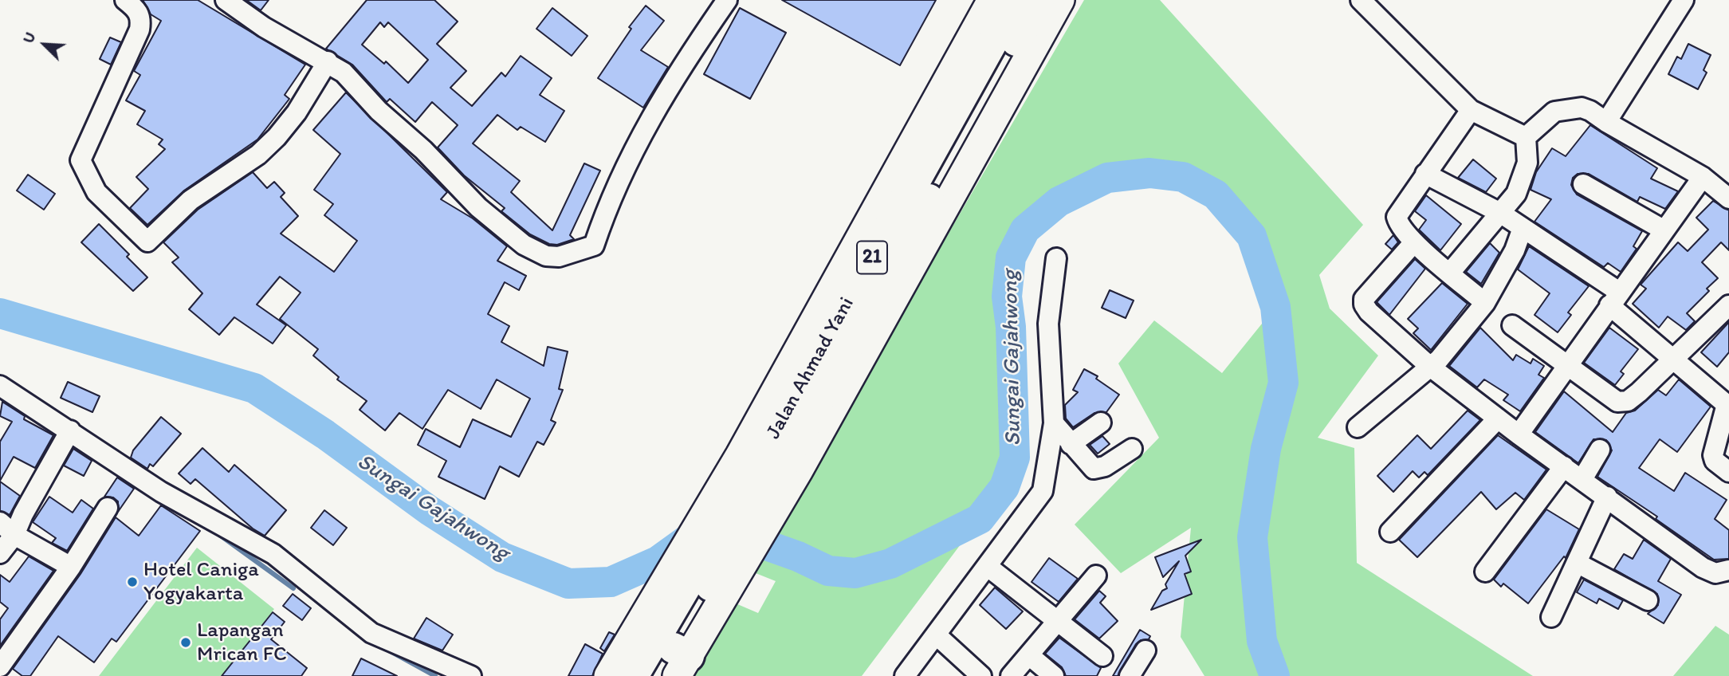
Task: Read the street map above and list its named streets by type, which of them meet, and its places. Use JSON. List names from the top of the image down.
{
  "streets": {
    "highway": ["21", "Jalan Ahmad Yani"]
  },
  "water": ["Sungai Gajahwong"],
  "places": ["Hotel Caniga Yogyakarta", "Lapangan Mrican FC"],
  "north": "top left"
}
